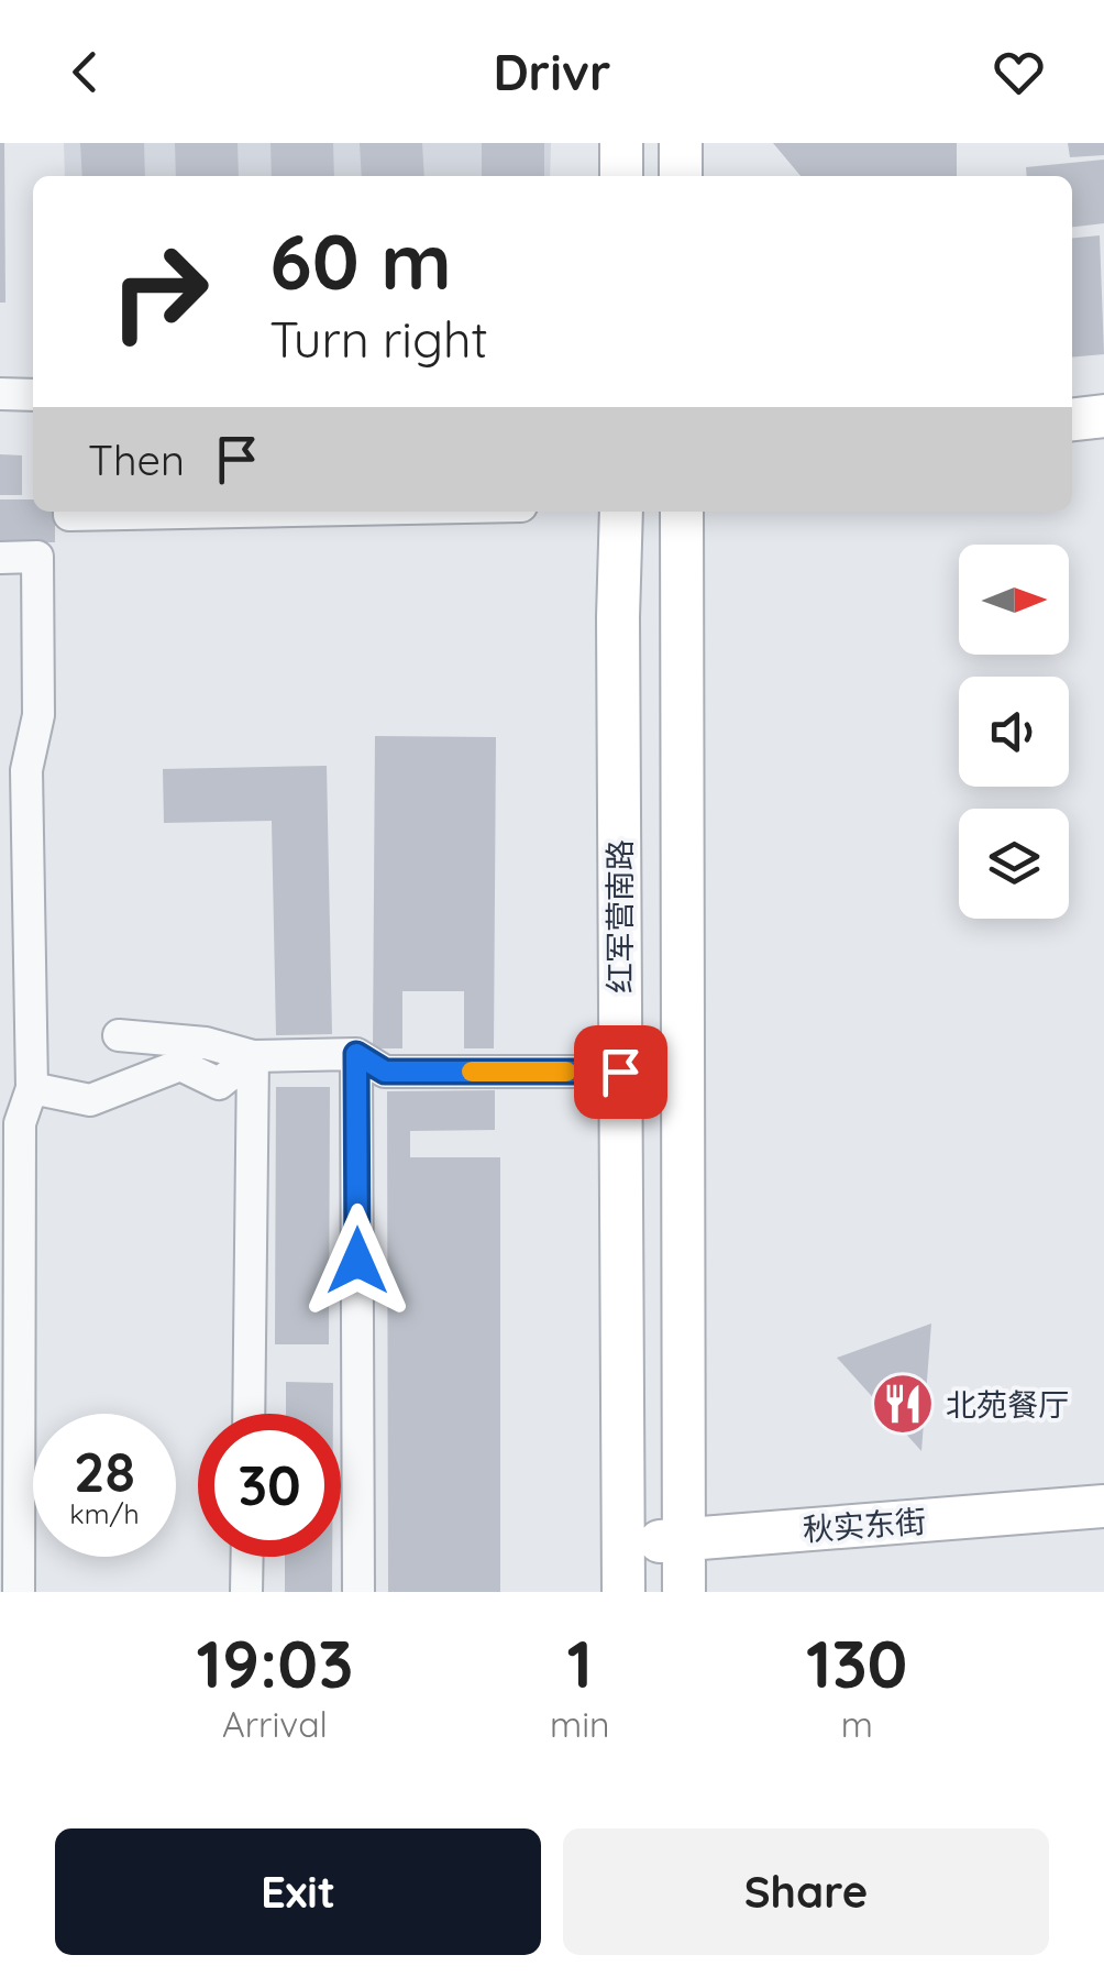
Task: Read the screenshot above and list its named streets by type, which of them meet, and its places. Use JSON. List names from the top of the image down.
{
  "streets": {
    "main road": ["红军营南路", "秋实东街"]
  },
  "crossings": [
    ["红军营南路", "秋实东街"]
  ],
  "places": {
    "restaurant": ["北苑餐厅"]
  },
  "north": "right",
  "page": {
    "header": "Drivr",
    "turn": ["60 m", "Turn right"],
    "then": "Then",
    "speed": "28 km/h",
    "limit": "30",
    "eta": [
      "19:03",
      "Arrival",
      "1",
      "min",
      "130",
      "m"
    ],
    "buttons": ["Exit", "Share"]
  }
}
